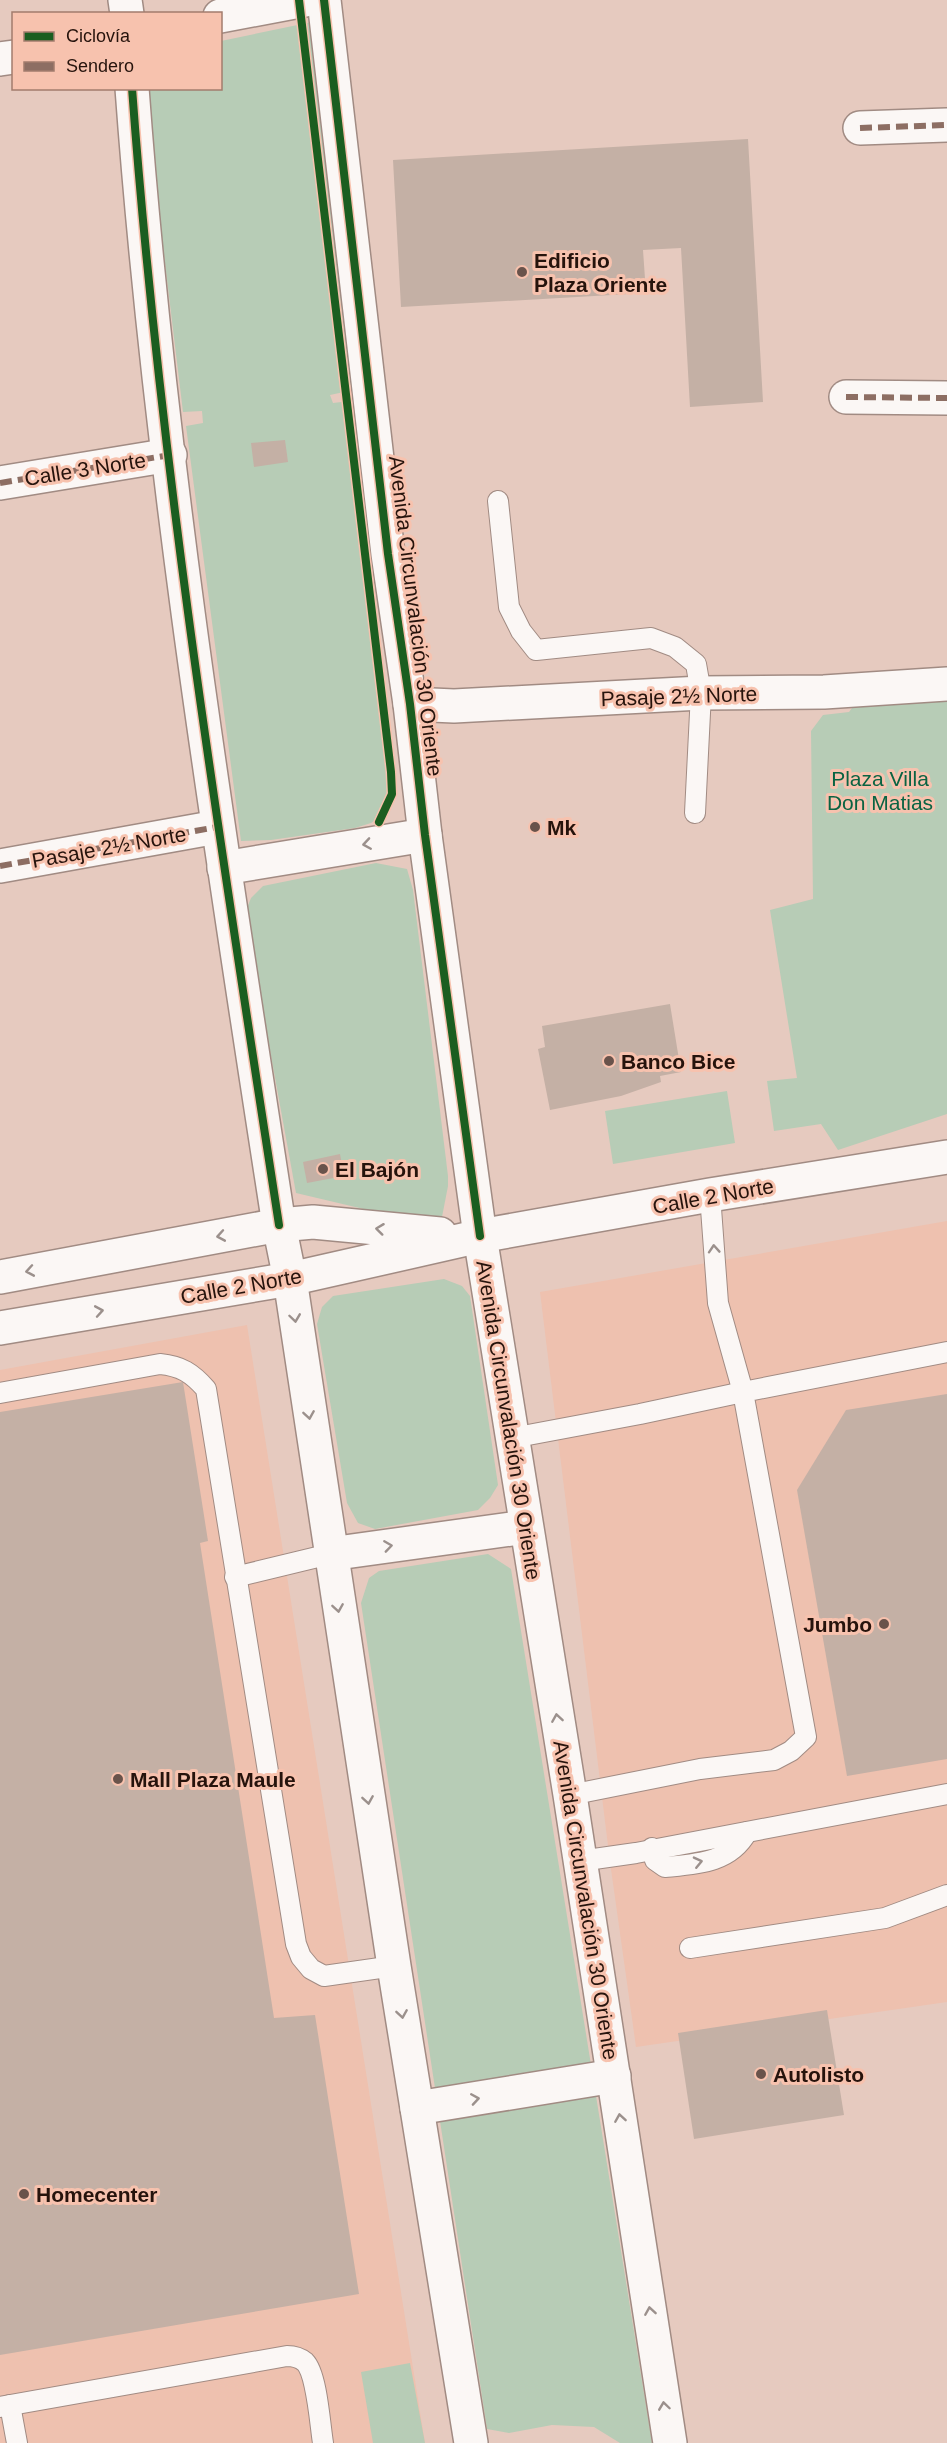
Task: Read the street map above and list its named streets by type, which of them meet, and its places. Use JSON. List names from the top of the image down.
{
  "streets": {
    "main road": [
      "Calle 3 Norte",
      "Avenida Circunvalación 30 Oriente",
      "Pasaje 2½ Norte",
      "Calle 2 Norte"
    ]
  },
  "crossings": [
    ["Avenida Circunvalación 30 Oriente", "Pasaje 2½ Norte"],
    ["Avenida Circunvalación 30 Oriente", "Calle 2 Norte"]
  ],
  "parks": ["Plaza Villa Don Matias"],
  "places": [
    "Edificio Plaza Oriente",
    "Mk",
    "Banco Bice",
    "El Bajón",
    "Jumbo",
    "Mall Plaza Maule",
    "Autolisto",
    "Homecenter"
  ],
  "legend": ["Ciclovía", "Sendero"]
}
